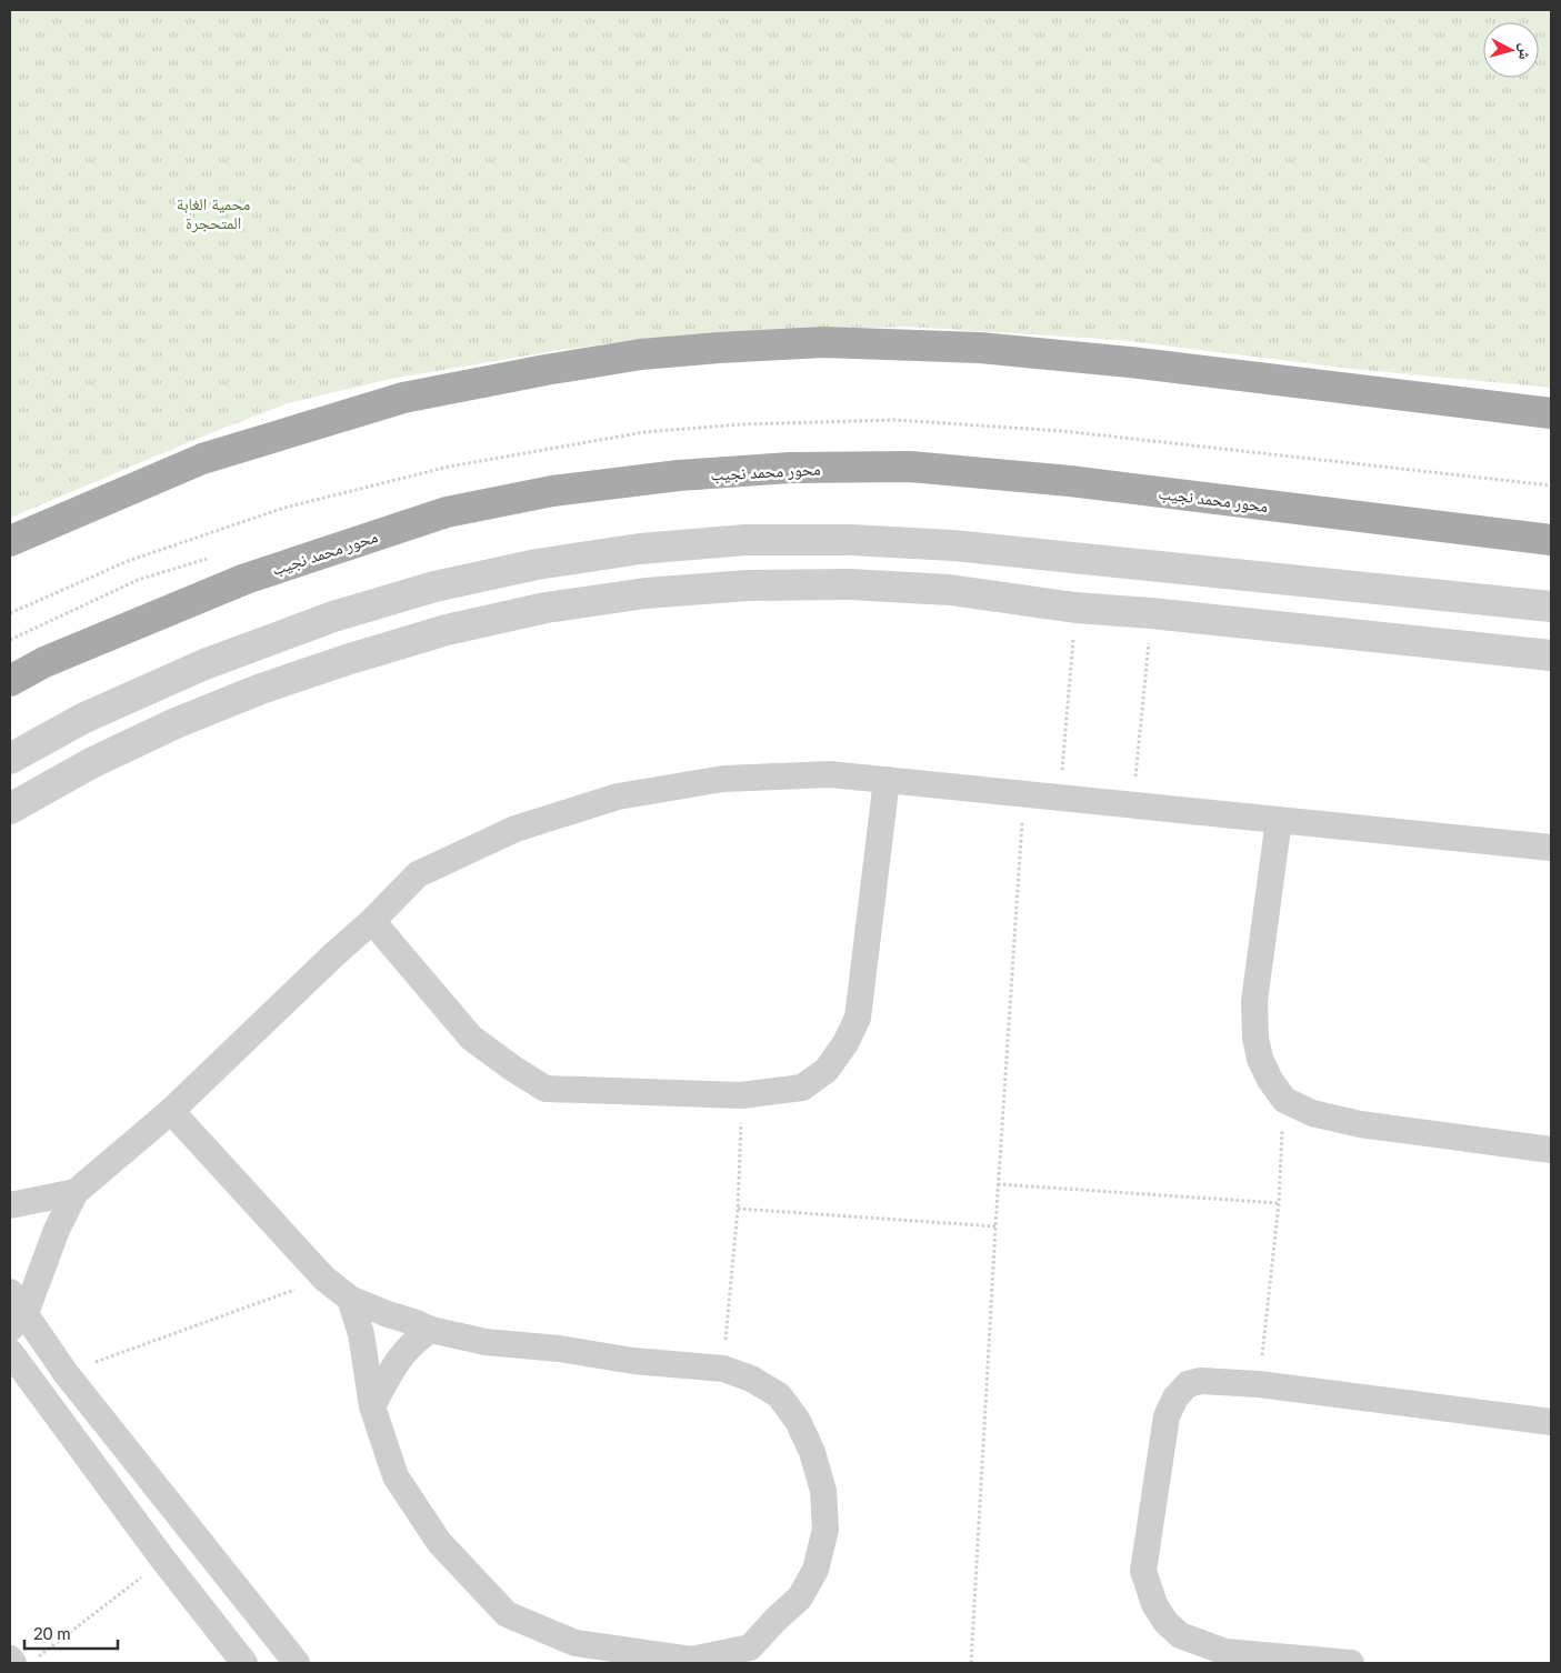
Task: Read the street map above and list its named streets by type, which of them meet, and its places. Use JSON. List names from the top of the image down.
{
  "streets": {
    "main road": ["محور محمد نجيب"]
  },
  "parks": ["محمية الغابة المتحجرة"],
  "scale_bar": "20 m",
  "north": "right"
}
